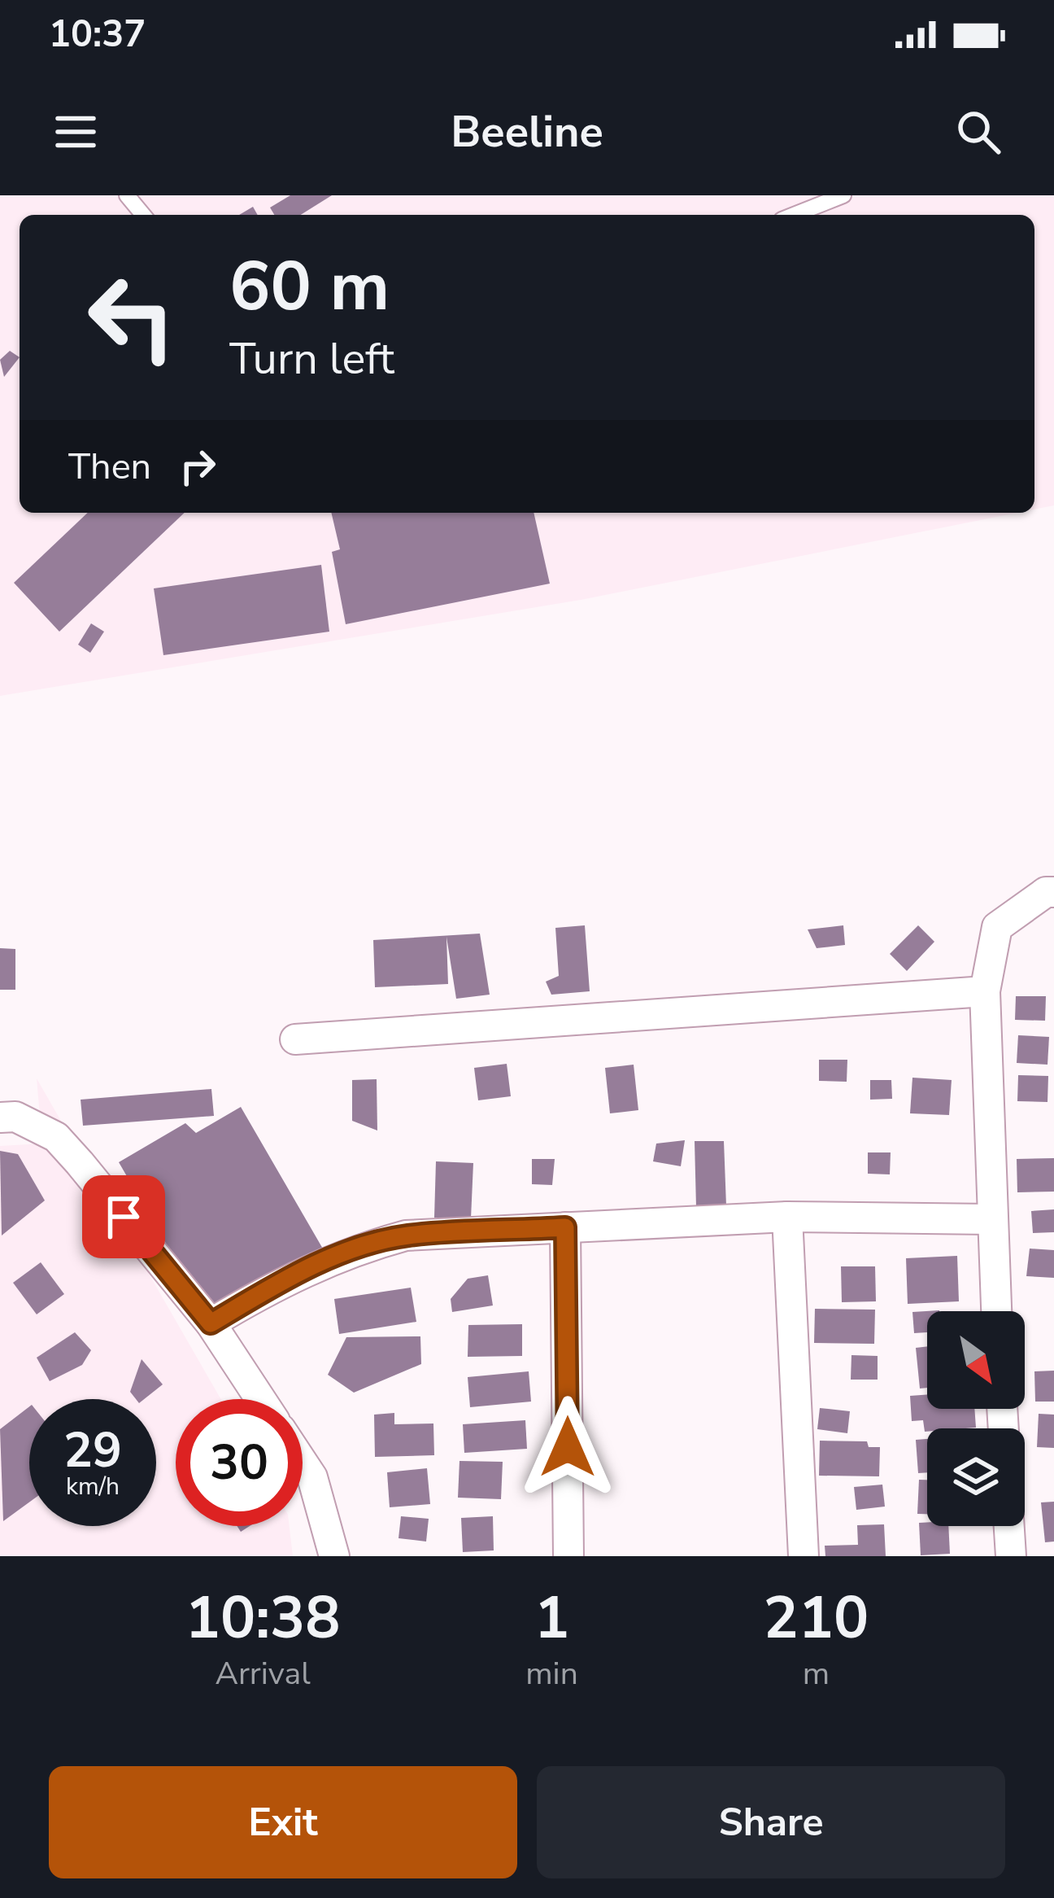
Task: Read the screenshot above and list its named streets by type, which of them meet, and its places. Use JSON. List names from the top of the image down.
{
  "north": "bottom right",
  "page": {
    "status": "10:37",
    "header": "Beeline",
    "turn": ["60 m", "Turn left"],
    "then": "Then",
    "speed": "29 km/h",
    "limit": "30",
    "eta": [
      "10:38",
      "Arrival",
      "1",
      "min",
      "210",
      "m"
    ],
    "buttons": ["Exit", "Share"]
  }
}
